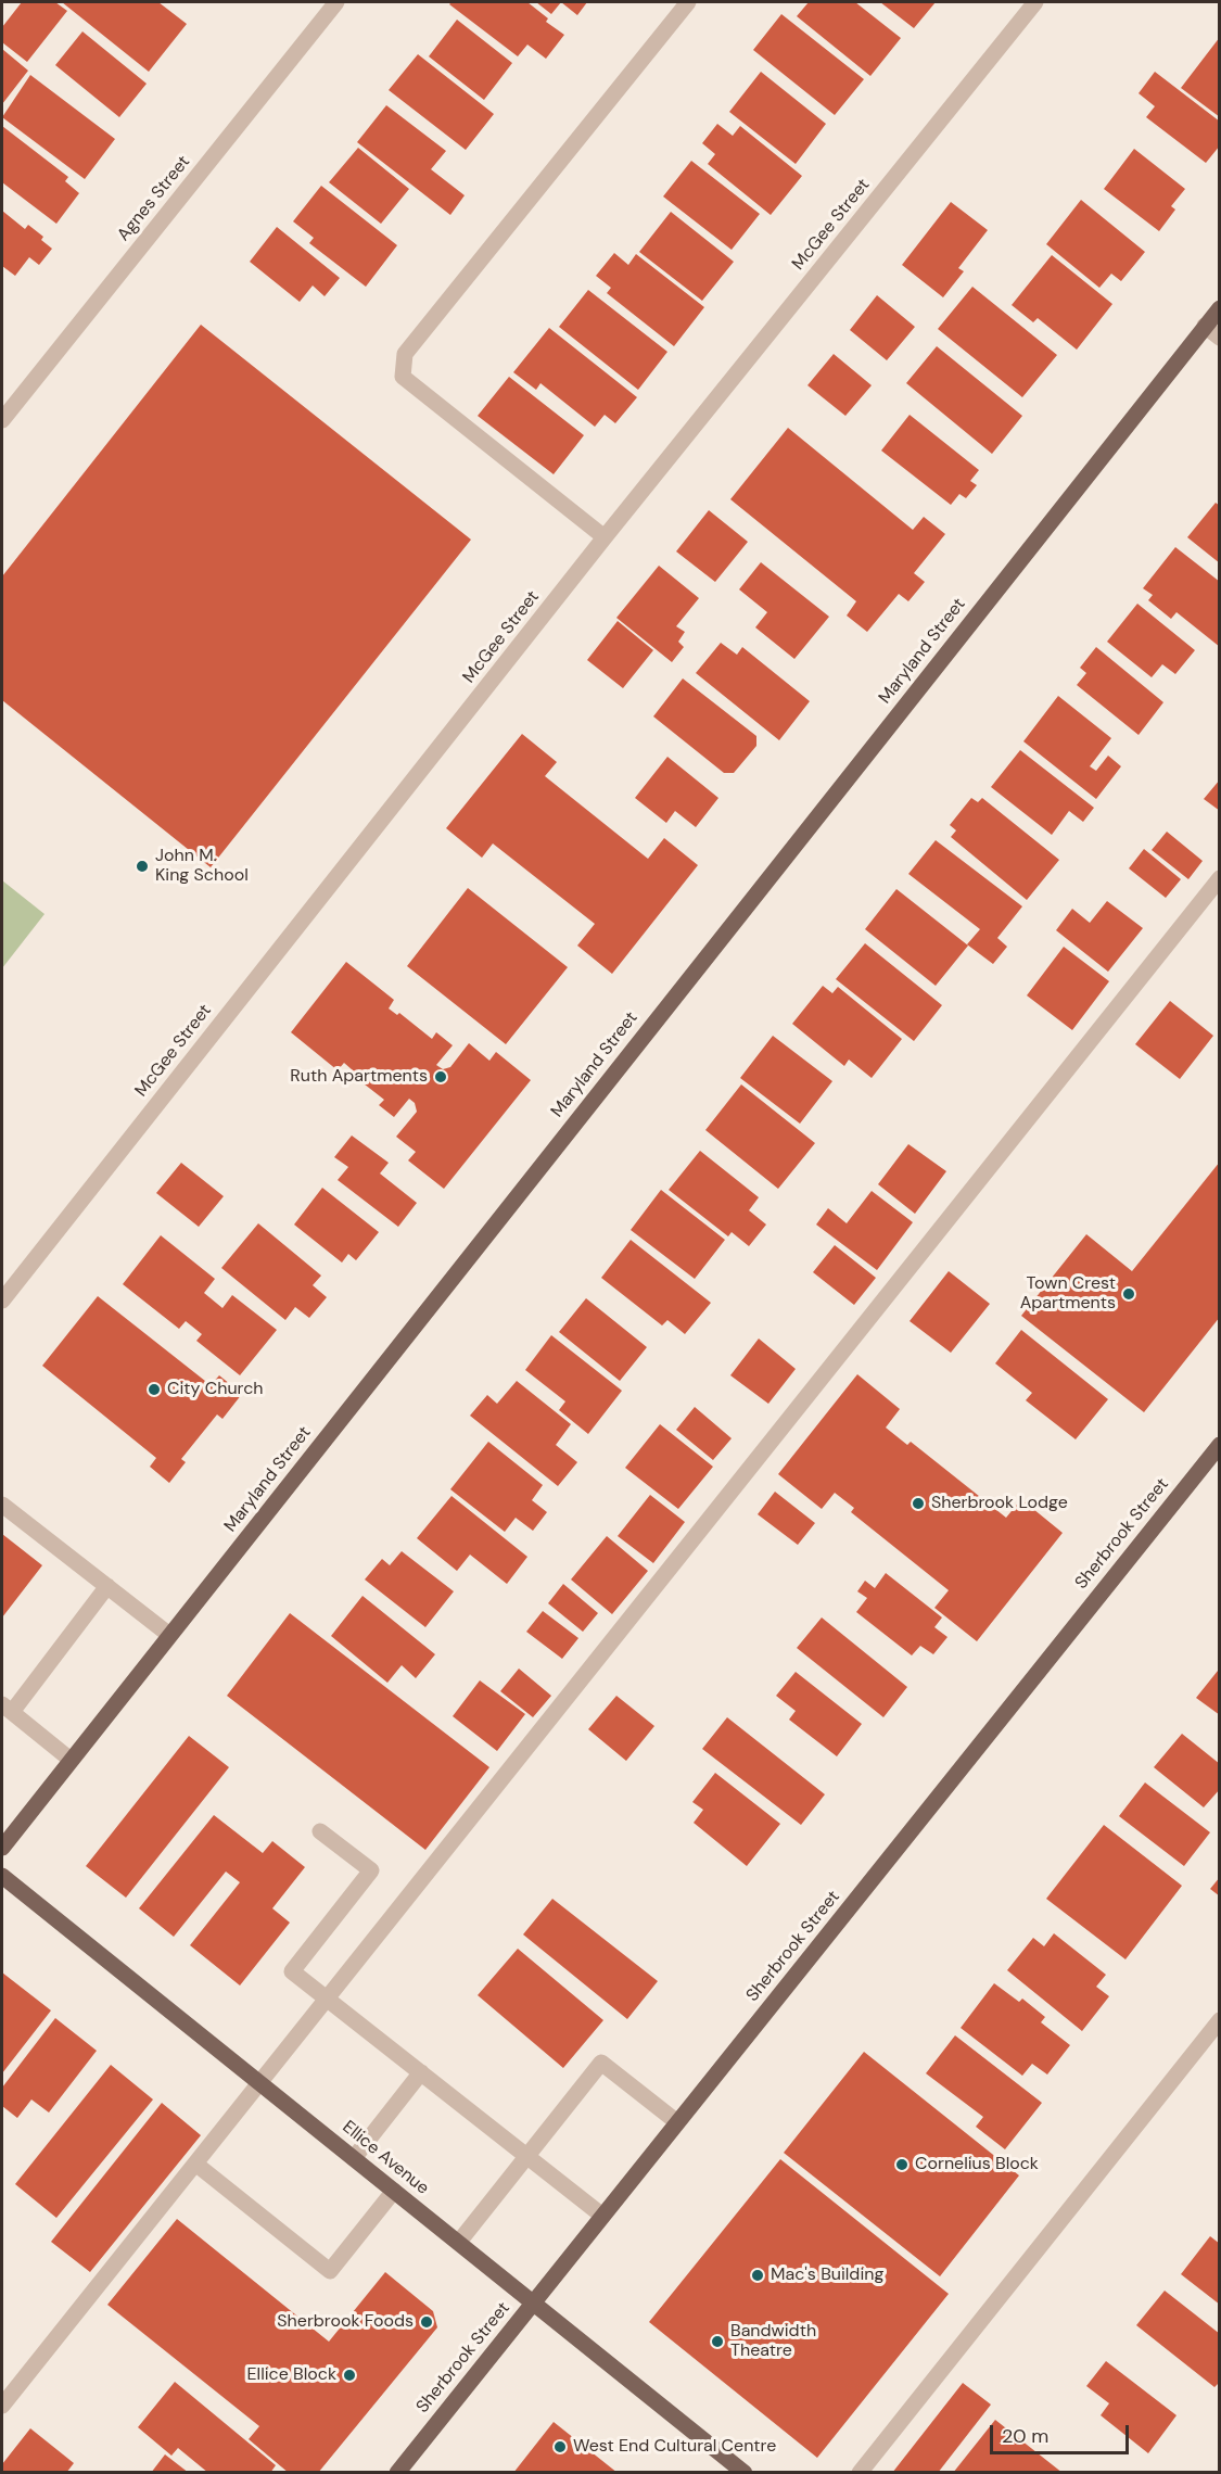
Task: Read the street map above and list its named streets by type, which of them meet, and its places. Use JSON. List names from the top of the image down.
{
  "streets": {
    "main road": ["Maryland Street", "Sherbrook Street", "Ellice Avenue"],
    "street": ["Agnes Street", "McGee Street"]
  },
  "crossings": [
    ["Sherbrook Street", "Ellice Avenue"]
  ],
  "places": [
    "John M. King School",
    "Ruth Apartments",
    "Town Crest Apartments",
    "City Church",
    "Sherbrook Lodge",
    "Cornelius Block",
    "Mac's Building",
    "Sherbrook Foods",
    "Bandwidth Theatre",
    "Ellice Block",
    "West End Cultural Centre"
  ],
  "scale_bar": "20 m"
}
